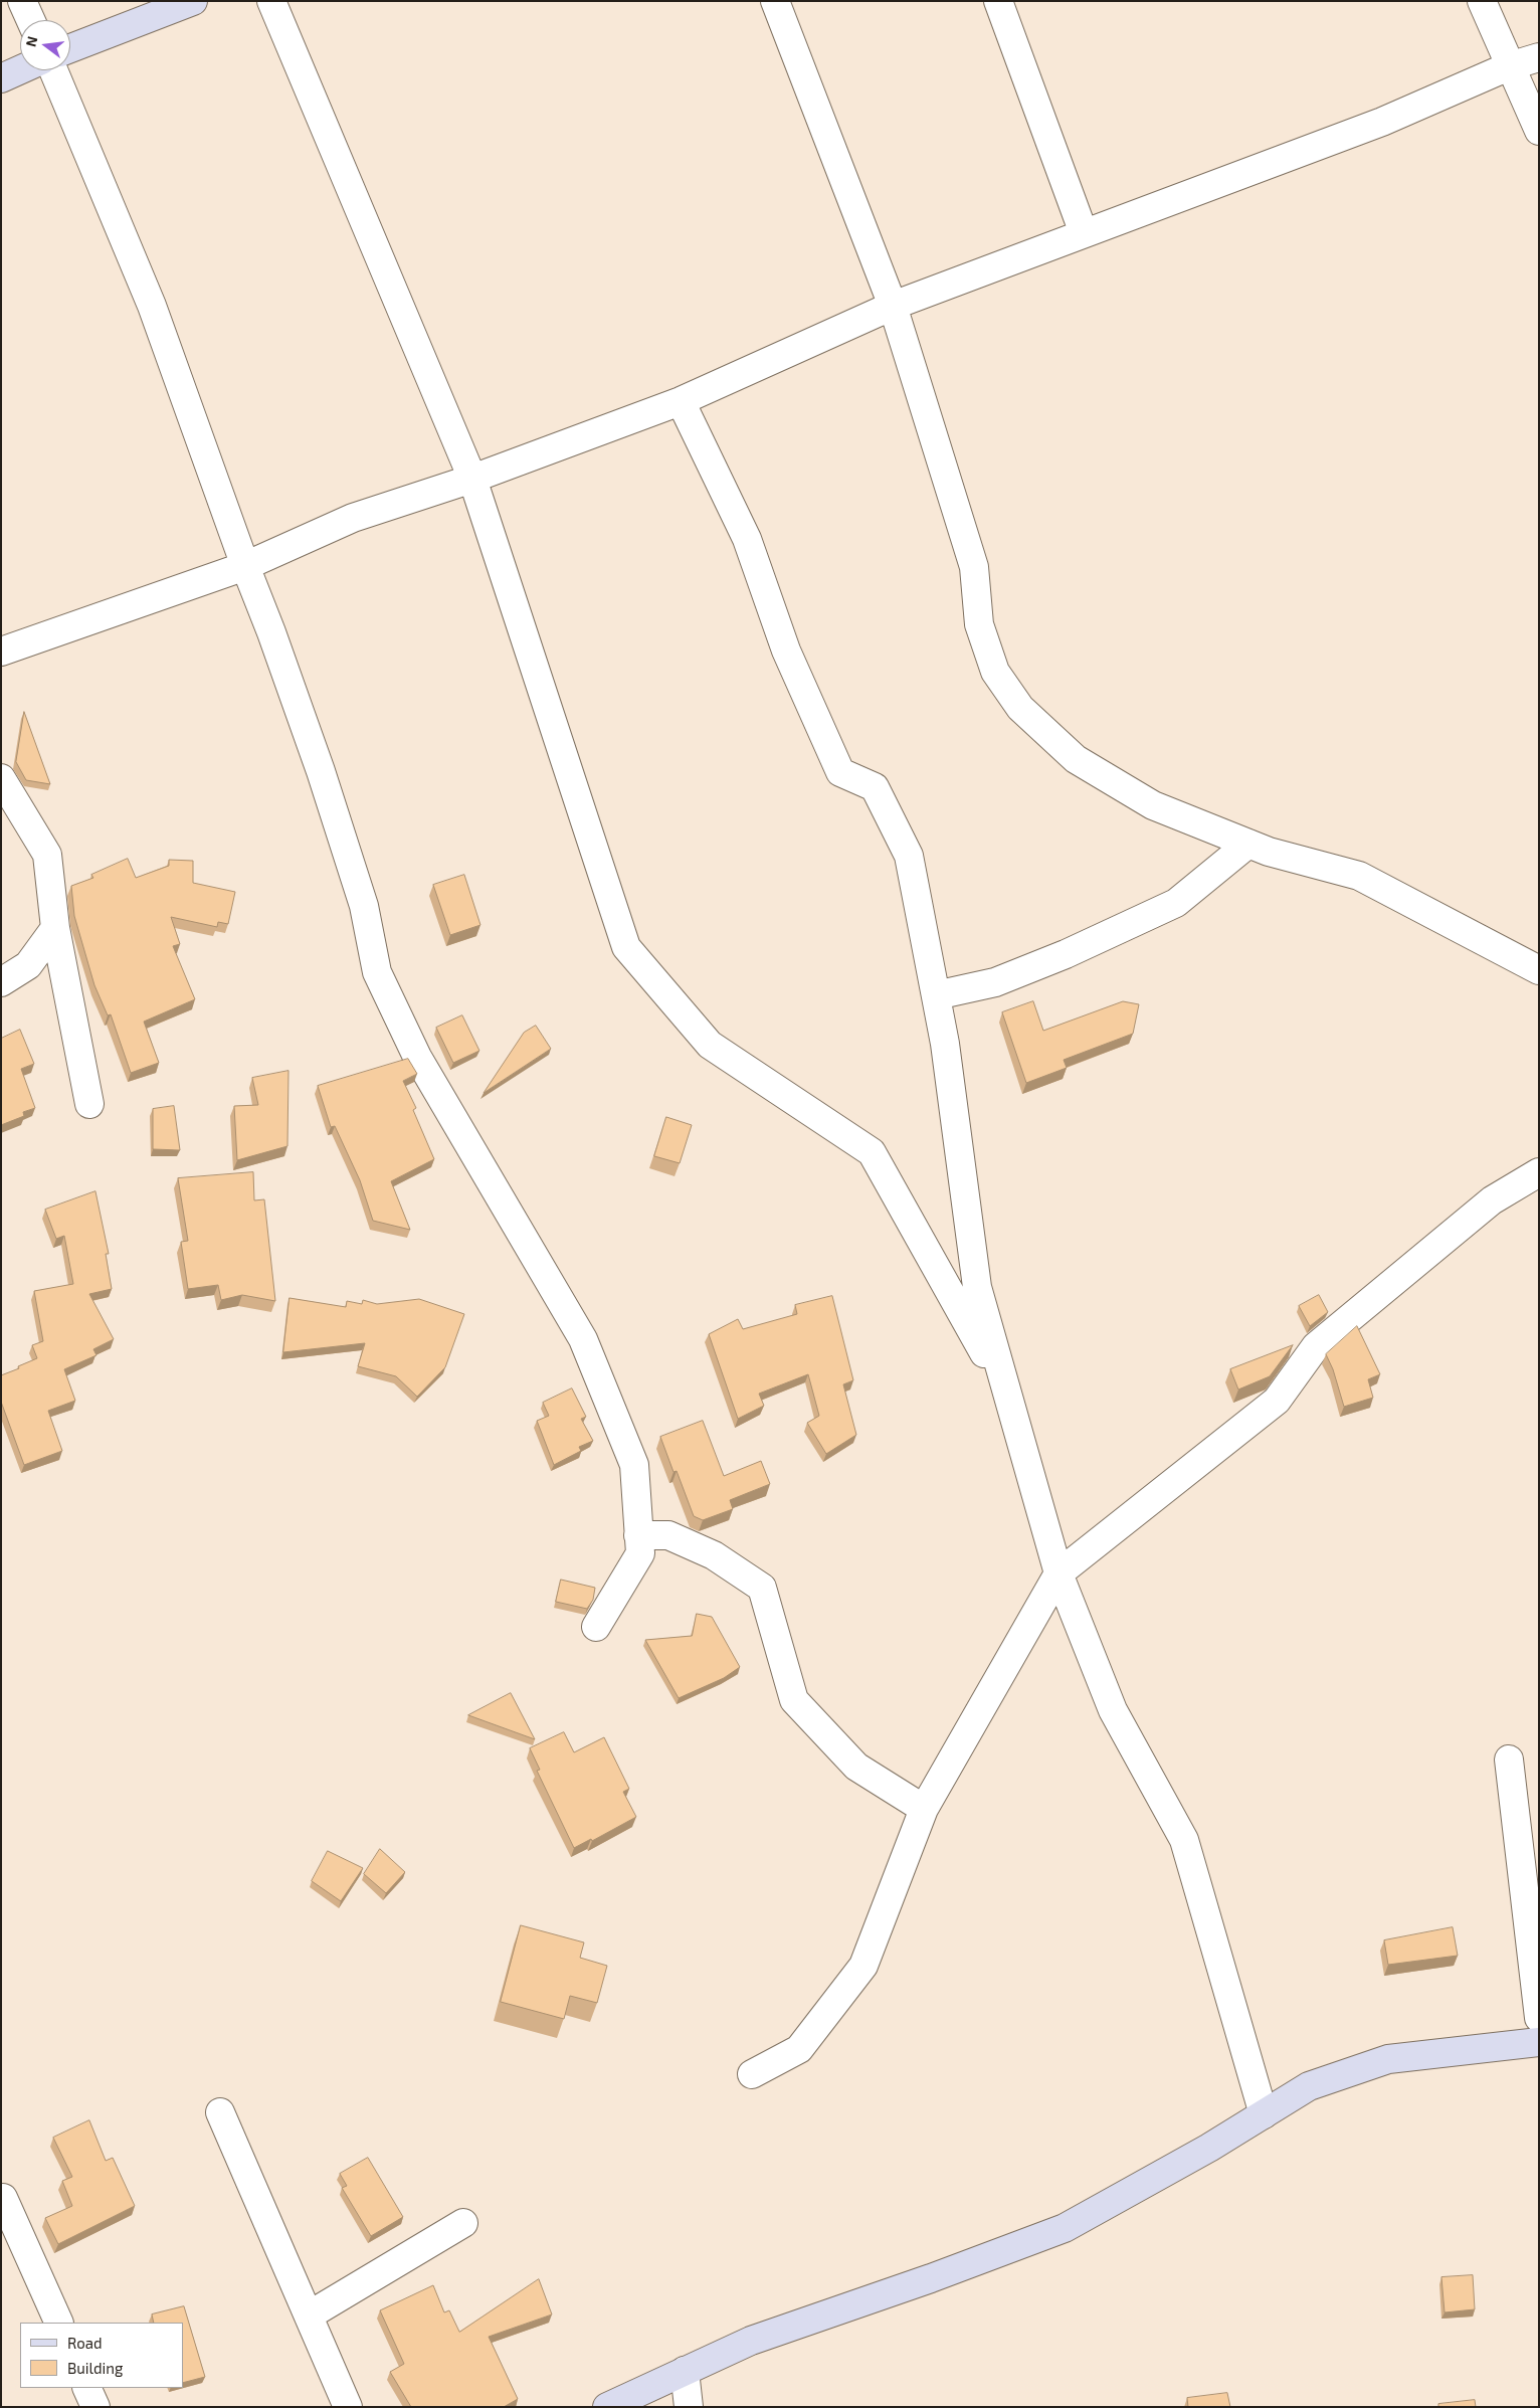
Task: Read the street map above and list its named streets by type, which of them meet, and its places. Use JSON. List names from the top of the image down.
{
  "legend": ["Road", "Building"],
  "north": "left"
}
